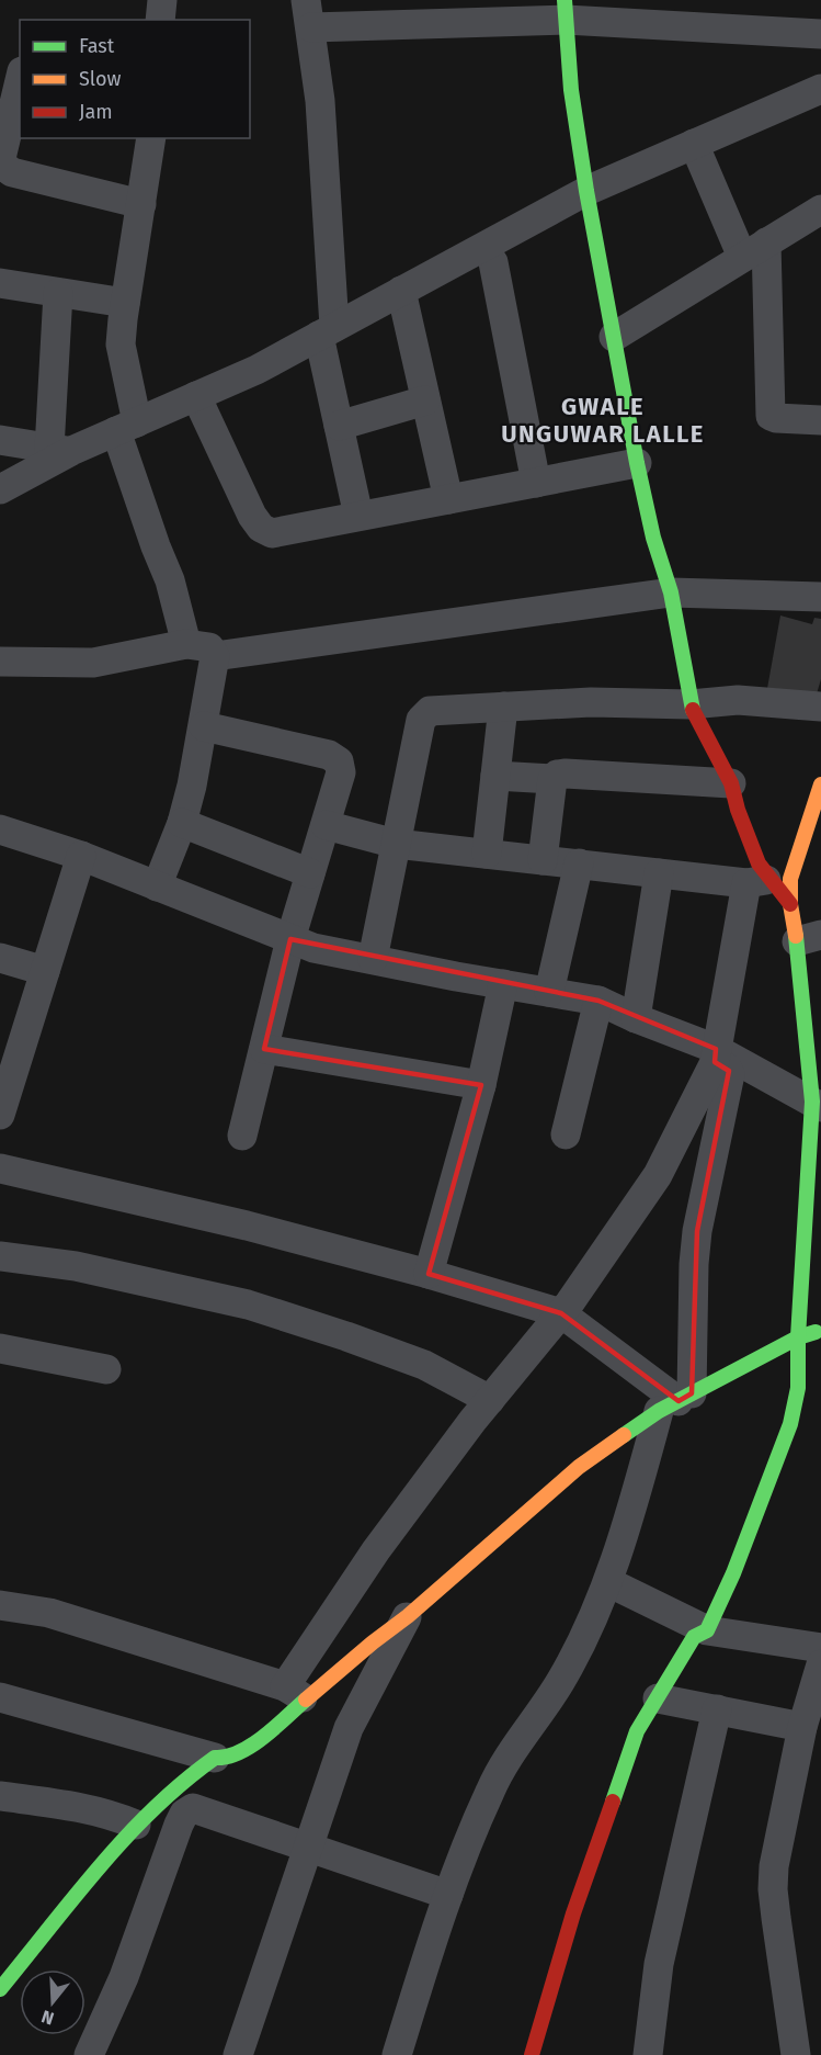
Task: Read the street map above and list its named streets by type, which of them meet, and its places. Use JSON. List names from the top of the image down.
{
  "districts": ["GWALE UNGUWAR LALLE"],
  "legend": ["Fast", "Slow", "Jam"],
  "north": "bottom"
}
